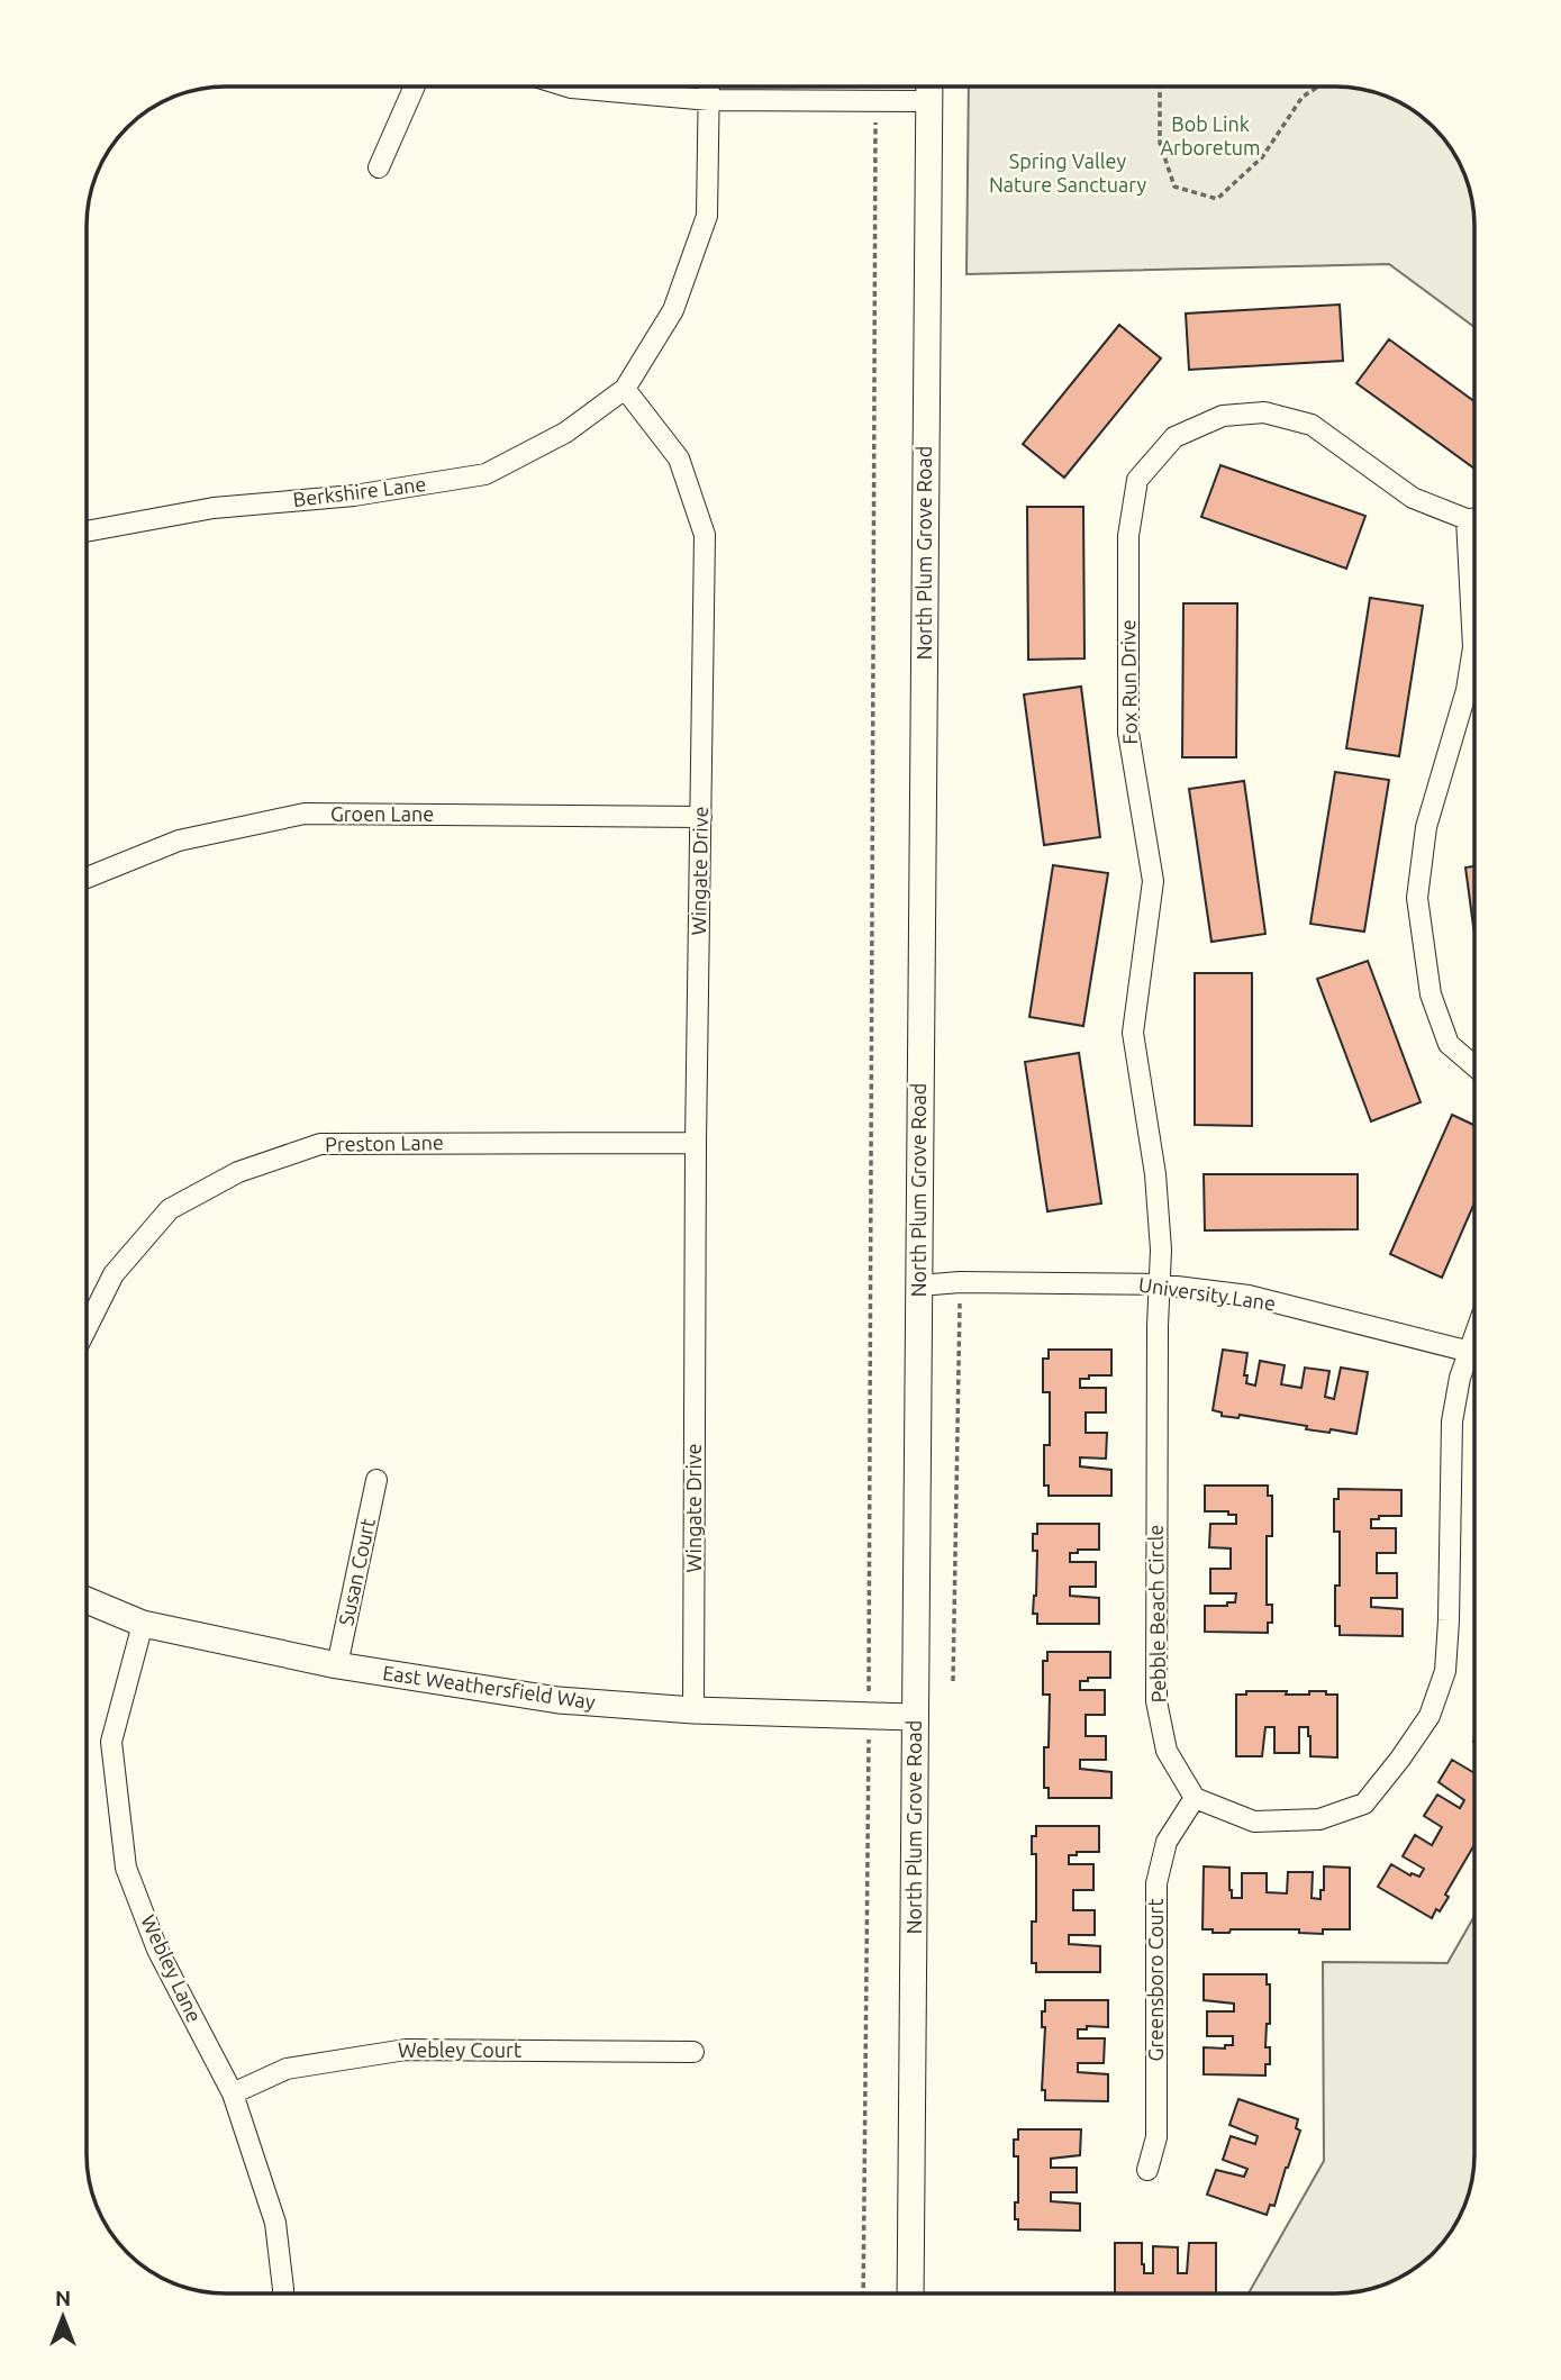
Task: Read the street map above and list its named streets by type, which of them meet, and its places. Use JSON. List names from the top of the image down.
{
  "streets": {
    "street": [
      "Berkshire Lane",
      "North Plum Grove Road",
      "Fox Run Drive",
      "Groen Lane",
      "Wingate Drive",
      "Preston Lane",
      "University Lane",
      "Susan Court",
      "Pebble Beach Circle",
      "East Weathersfield Way",
      "Webley Lane",
      "Greensboro Court",
      "Webley Court"
    ]
  },
  "crossings": [
    ["Berkshire Lane", "Wingate Drive"],
    ["North Plum Grove Road", "University Lane"],
    ["North Plum Grove Road", "East Weathersfield Way"],
    ["Fox Run Drive", "University Lane"],
    ["Fox Run Drive", "Pebble Beach Circle"],
    ["Groen Lane", "Wingate Drive"],
    ["Wingate Drive", "Preston Lane"],
    ["Wingate Drive", "East Weathersfield Way"],
    ["University Lane", "Pebble Beach Circle"],
    ["Susan Court", "East Weathersfield Way"],
    ["Pebble Beach Circle", "Greensboro Court"],
    ["East Weathersfield Way", "Webley Lane"],
    ["Webley Lane", "Webley Court"]
  ],
  "parks": ["Bob Link Arboretum", "Spring Valley Nature Sanctuary"],
  "north": "top"
}
